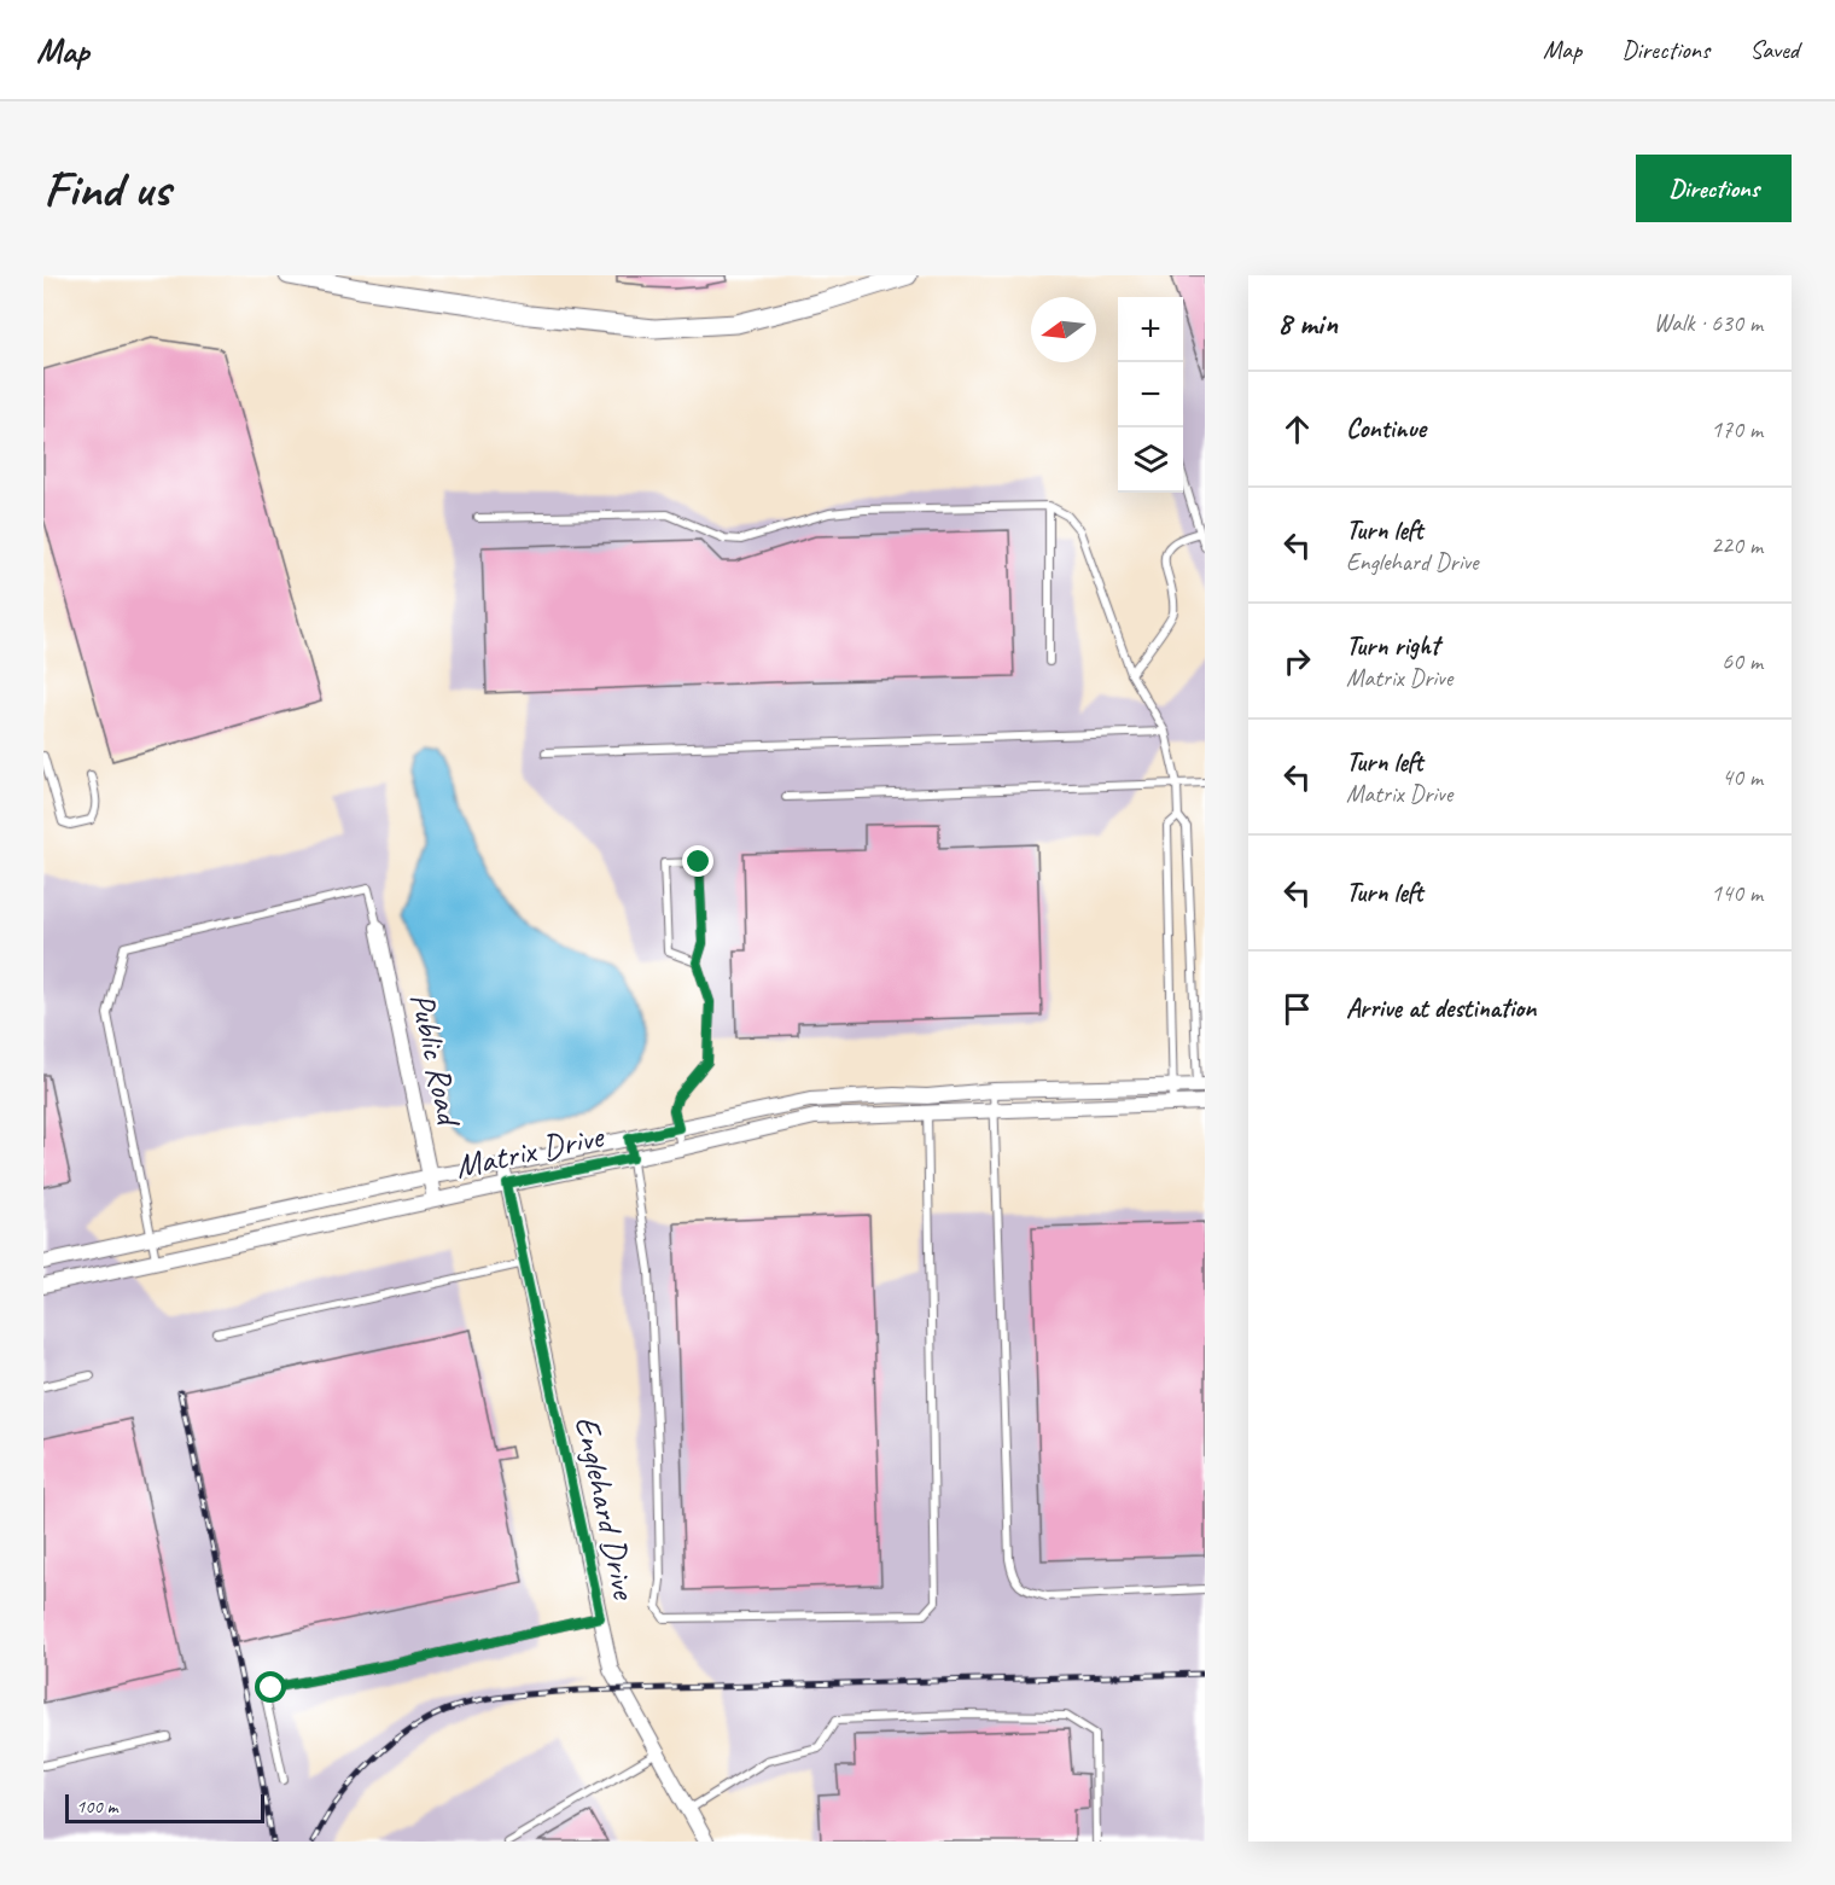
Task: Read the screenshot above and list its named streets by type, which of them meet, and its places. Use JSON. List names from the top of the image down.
{
  "streets": {
    "street": ["Public Road", "Matrix Drive", "Englehard Drive"]
  },
  "crossings": [
    ["Public Road", "Matrix Drive"],
    ["Matrix Drive", "Englehard Drive"]
  ],
  "scale_bar": "100 m",
  "north": "left",
  "page": {
    "header": "Map",
    "nav": ["Map", "Directions", "Saved"],
    "buttons": "Directions",
    "title": "Find us",
    "heading": ["8 min", "Walk · 630 m"],
    "map_buttons": ["+", "−"],
    "list": [
      ["Continue", "170 m"],
      ["Turn left", "Englehard Drive", "220 m"],
      ["Turn right", "Matrix Drive", "60 m"],
      ["Turn left", "Matrix Drive", "40 m"],
      ["Turn left", "140 m"],
      "Arrive at destination"
    ],
    "scale": "100 m"
  }
}
